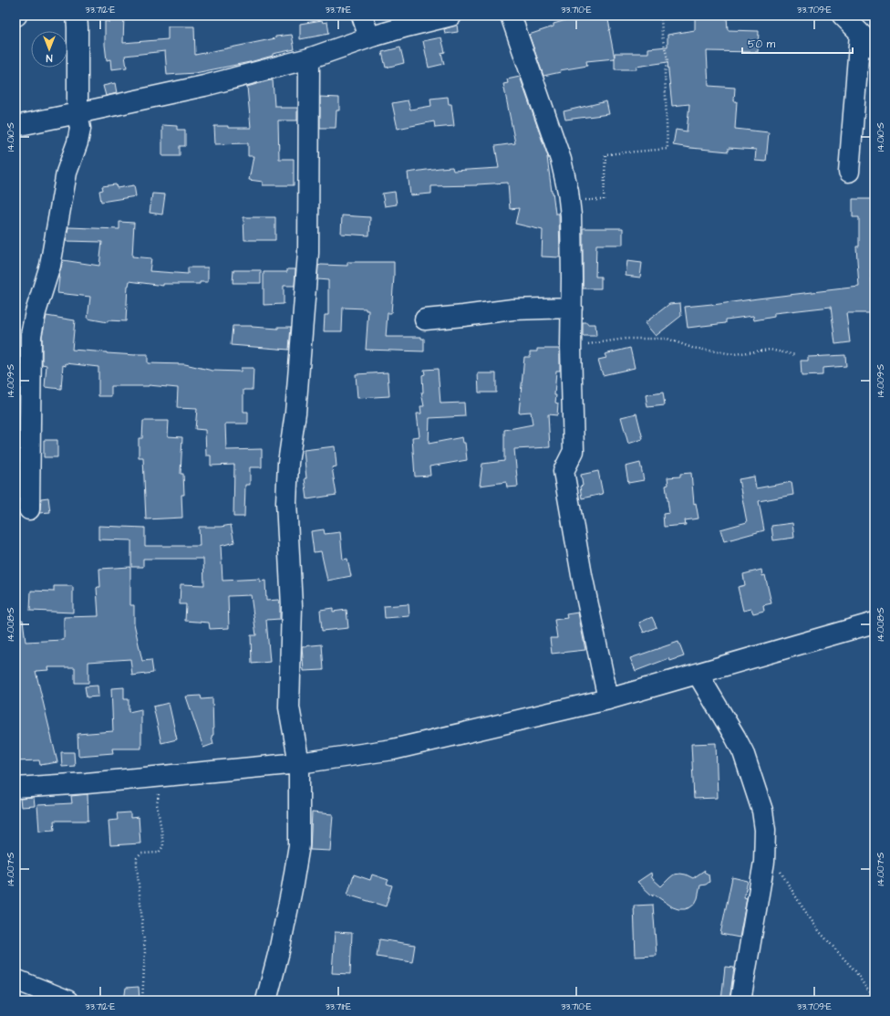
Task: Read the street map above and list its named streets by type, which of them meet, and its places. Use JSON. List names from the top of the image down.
{
  "scale_bar": "50 m",
  "north": "bottom",
  "coordinates": [
    "33.712°E",
    "33.711°E",
    "33.710°E",
    "33.709°E",
    "14.010°S",
    "14.009°S",
    "14.008°S",
    "14.007°S"
  ]
}
